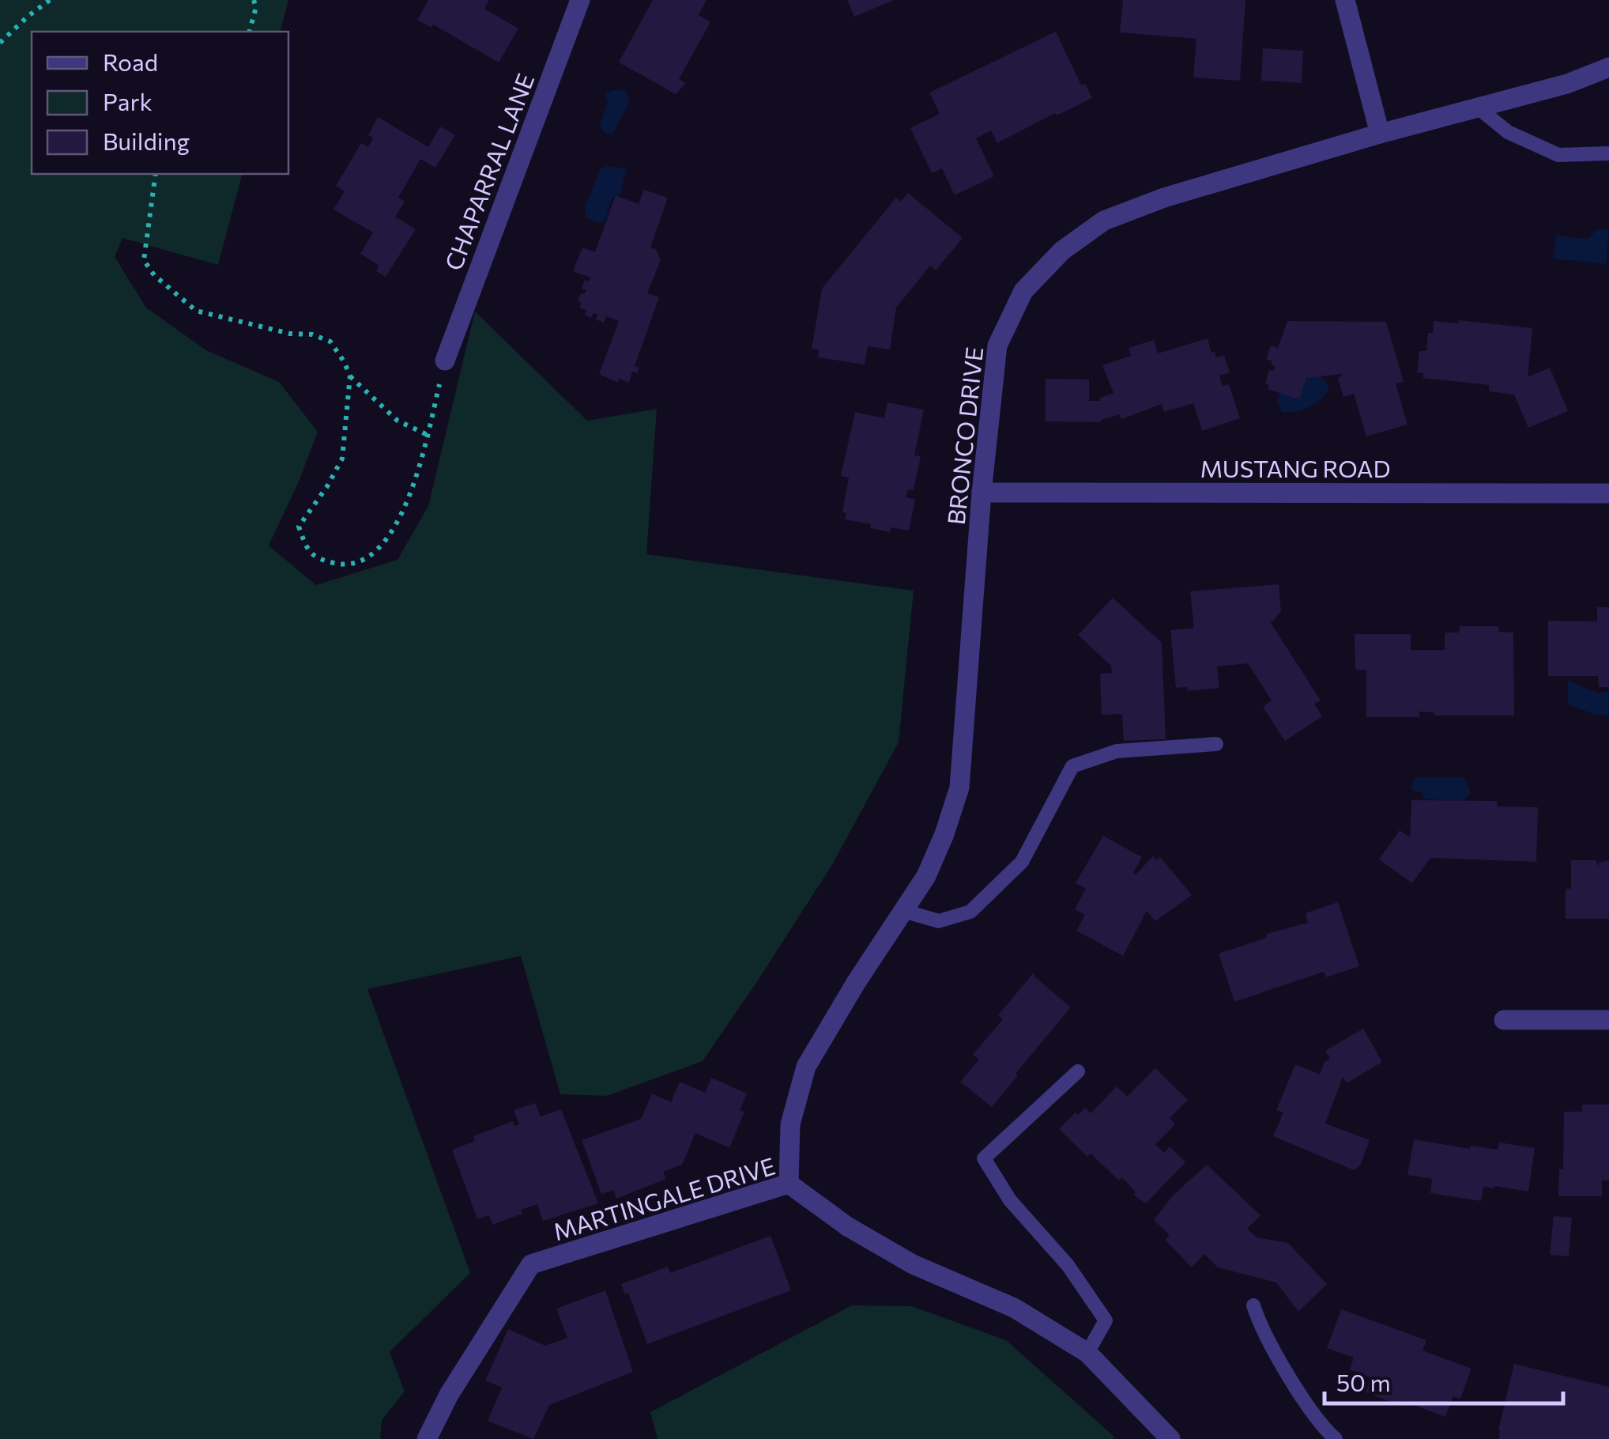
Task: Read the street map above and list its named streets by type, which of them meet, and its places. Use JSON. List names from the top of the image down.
{
  "streets": {
    "street": [
      "CHAPARRAL LANE",
      "BRONCO DRIVE",
      "MUSTANG ROAD",
      "MARTINGALE DRIVE"
    ]
  },
  "crossings": [
    ["BRONCO DRIVE", "MUSTANG ROAD"],
    ["BRONCO DRIVE", "MARTINGALE DRIVE"]
  ],
  "legend": ["Road", "Park", "Building"],
  "scale_bar": "50 m"
}
